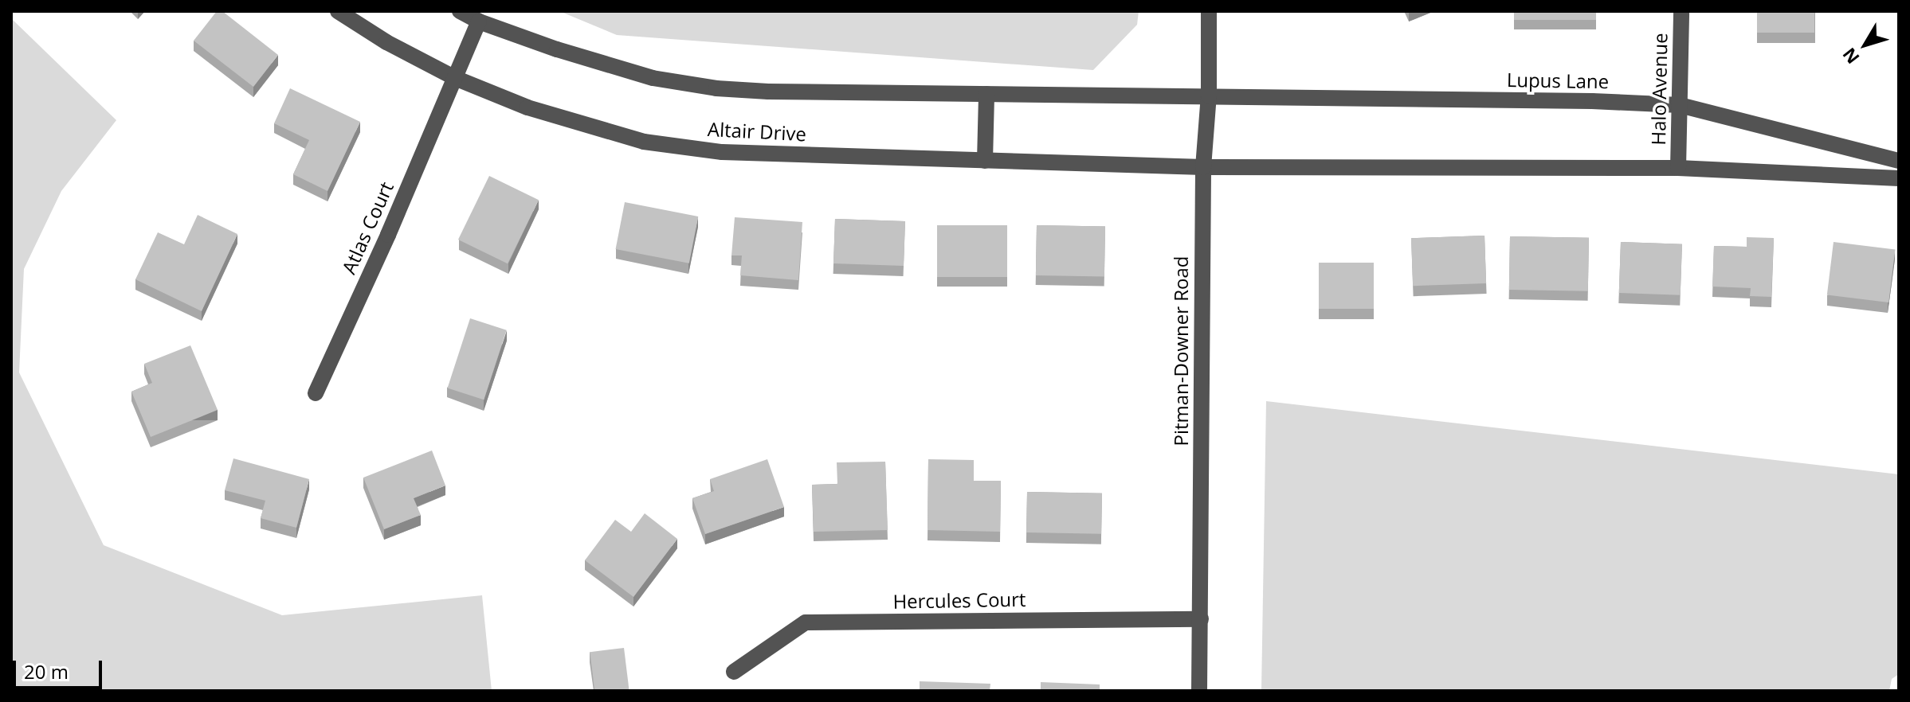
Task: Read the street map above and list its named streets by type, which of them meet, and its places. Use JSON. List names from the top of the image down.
{
  "streets": {
    "street": [
      "Lupus Lane",
      "Halo Avenue",
      "Altair Drive",
      "Atlas Court",
      "Pitman-Downer Road",
      "Hercules Court"
    ]
  },
  "crossings": [
    ["Lupus Lane", "Halo Avenue"],
    ["Lupus Lane", "Pitman-Downer Road"],
    ["Altair Drive", "Atlas Court"],
    ["Altair Drive", "Pitman-Downer Road"],
    ["Pitman-Downer Road", "Hercules Court"]
  ],
  "scale_bar": "20 m",
  "north": "bottom left"
}
